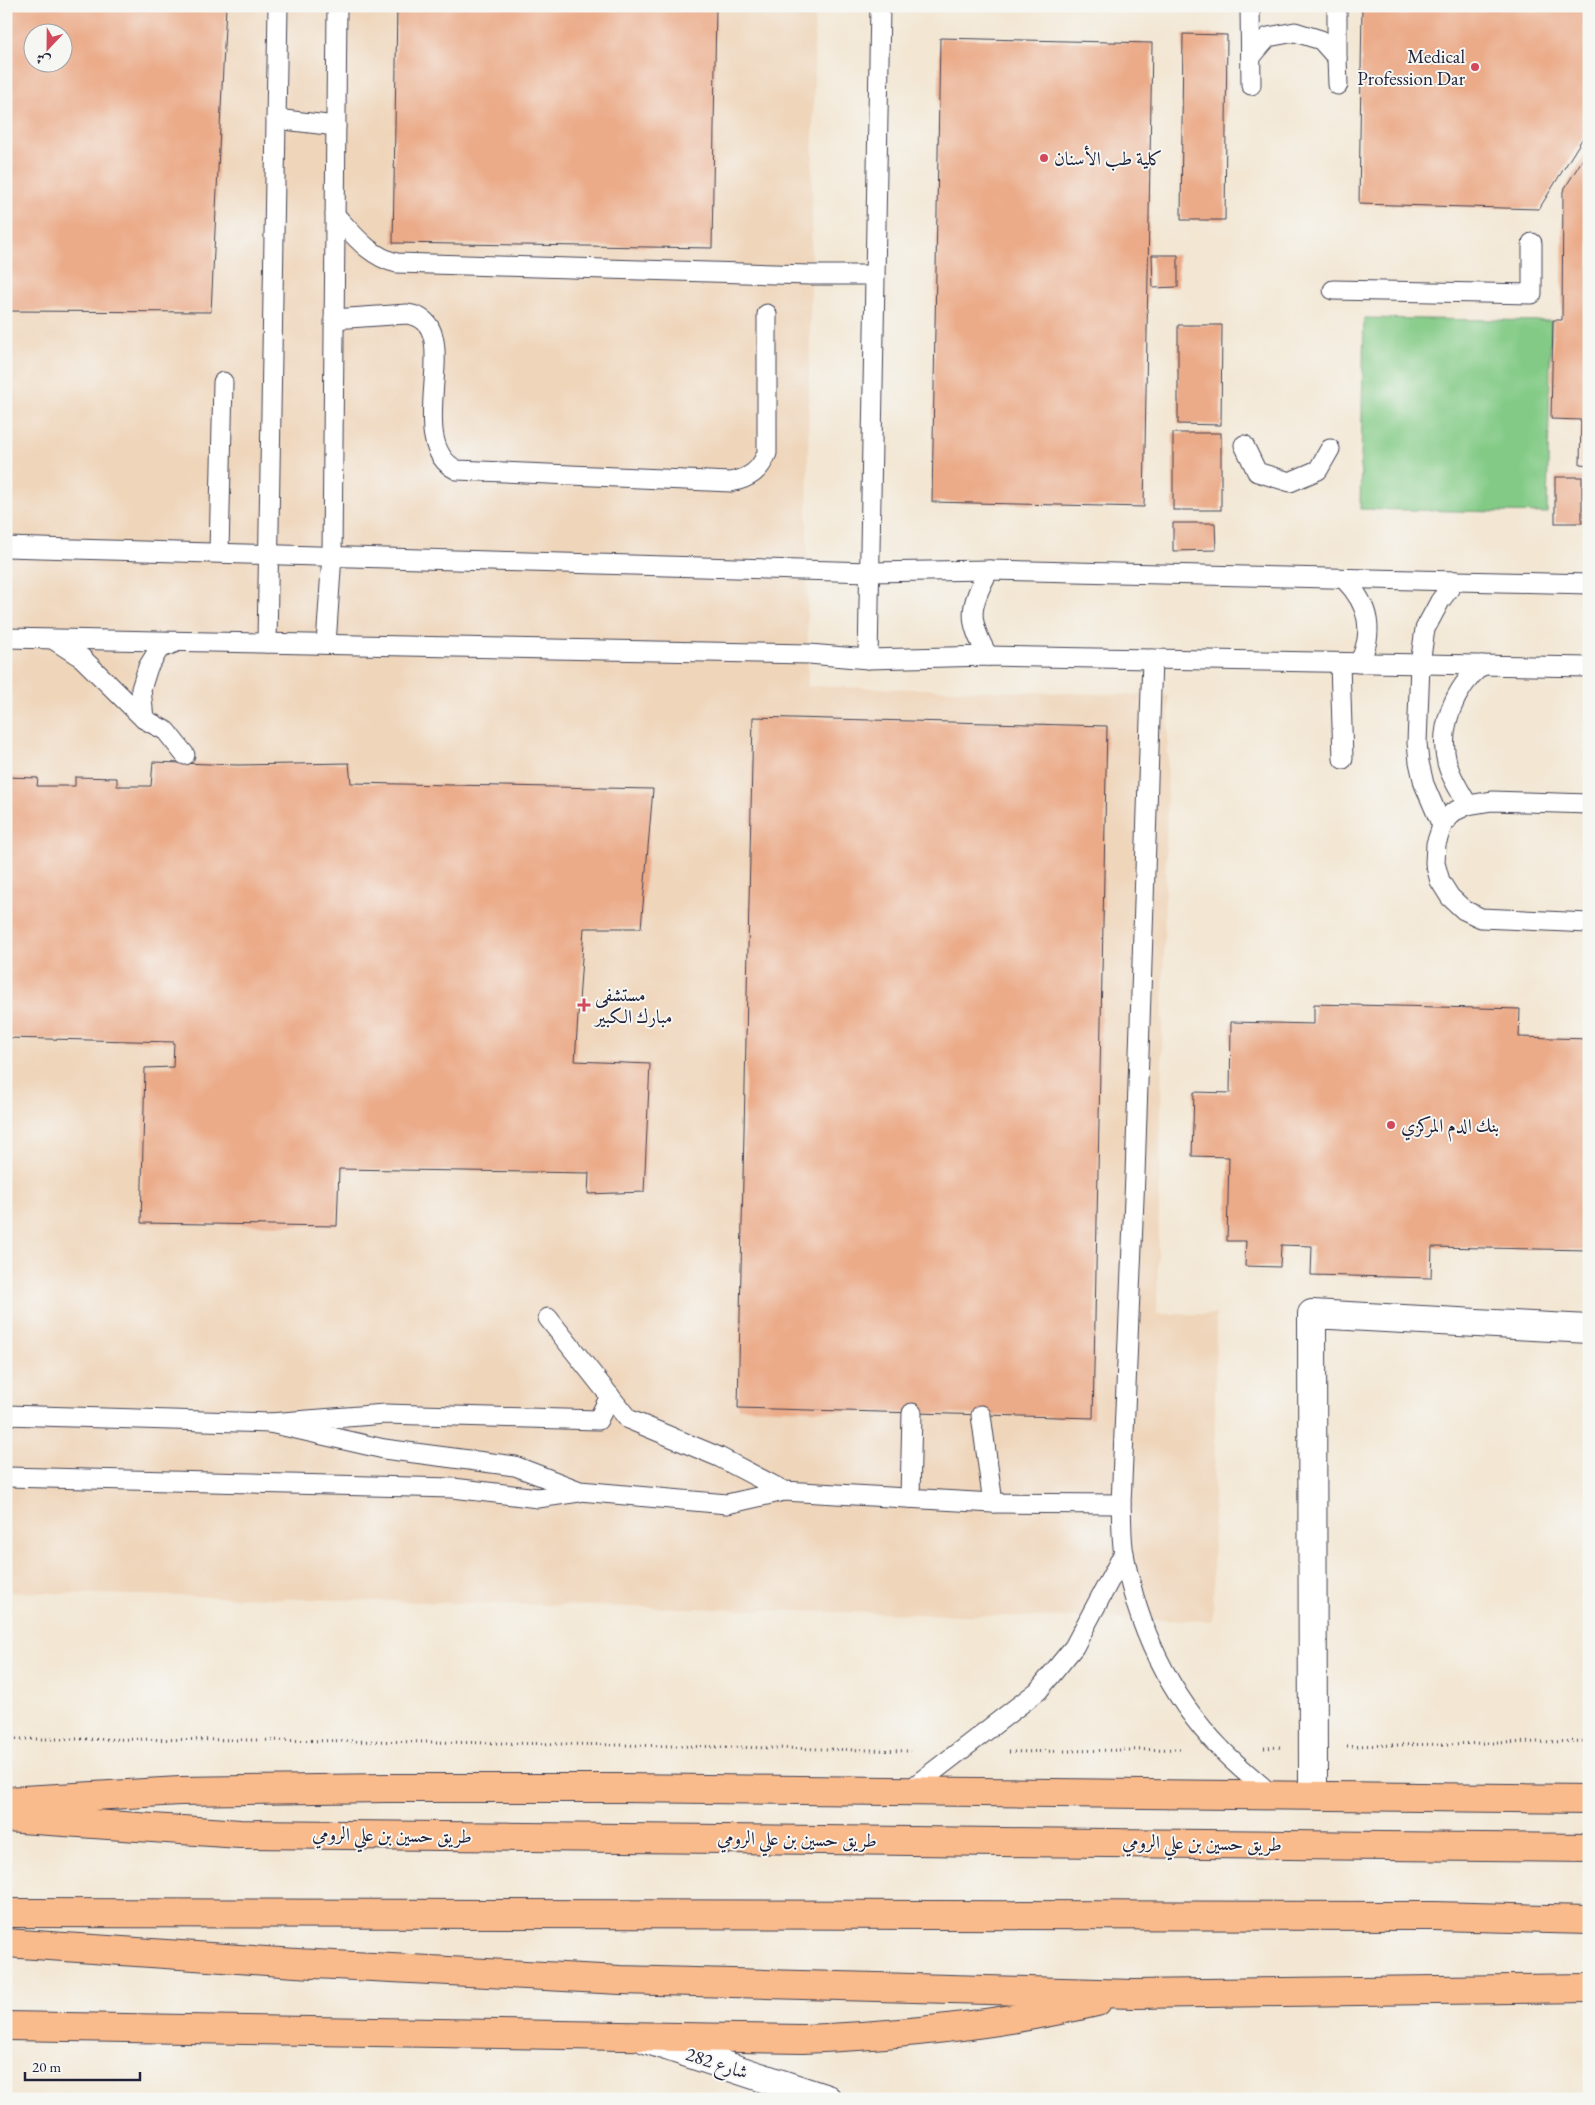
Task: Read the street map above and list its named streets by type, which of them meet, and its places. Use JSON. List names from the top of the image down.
{
  "streets": {
    "highway": ["طريق حسين بن علي الرومي"],
    "street": ["شارع 282"]
  },
  "places": {
    "other": ["Medical Profession Dar", "كلية طب الأسنان", "بنك الدم المركزي"],
    "health": ["مستشفى مبارك الكبير"]
  },
  "scale_bar": "20 m",
  "north": "bottom"
}
